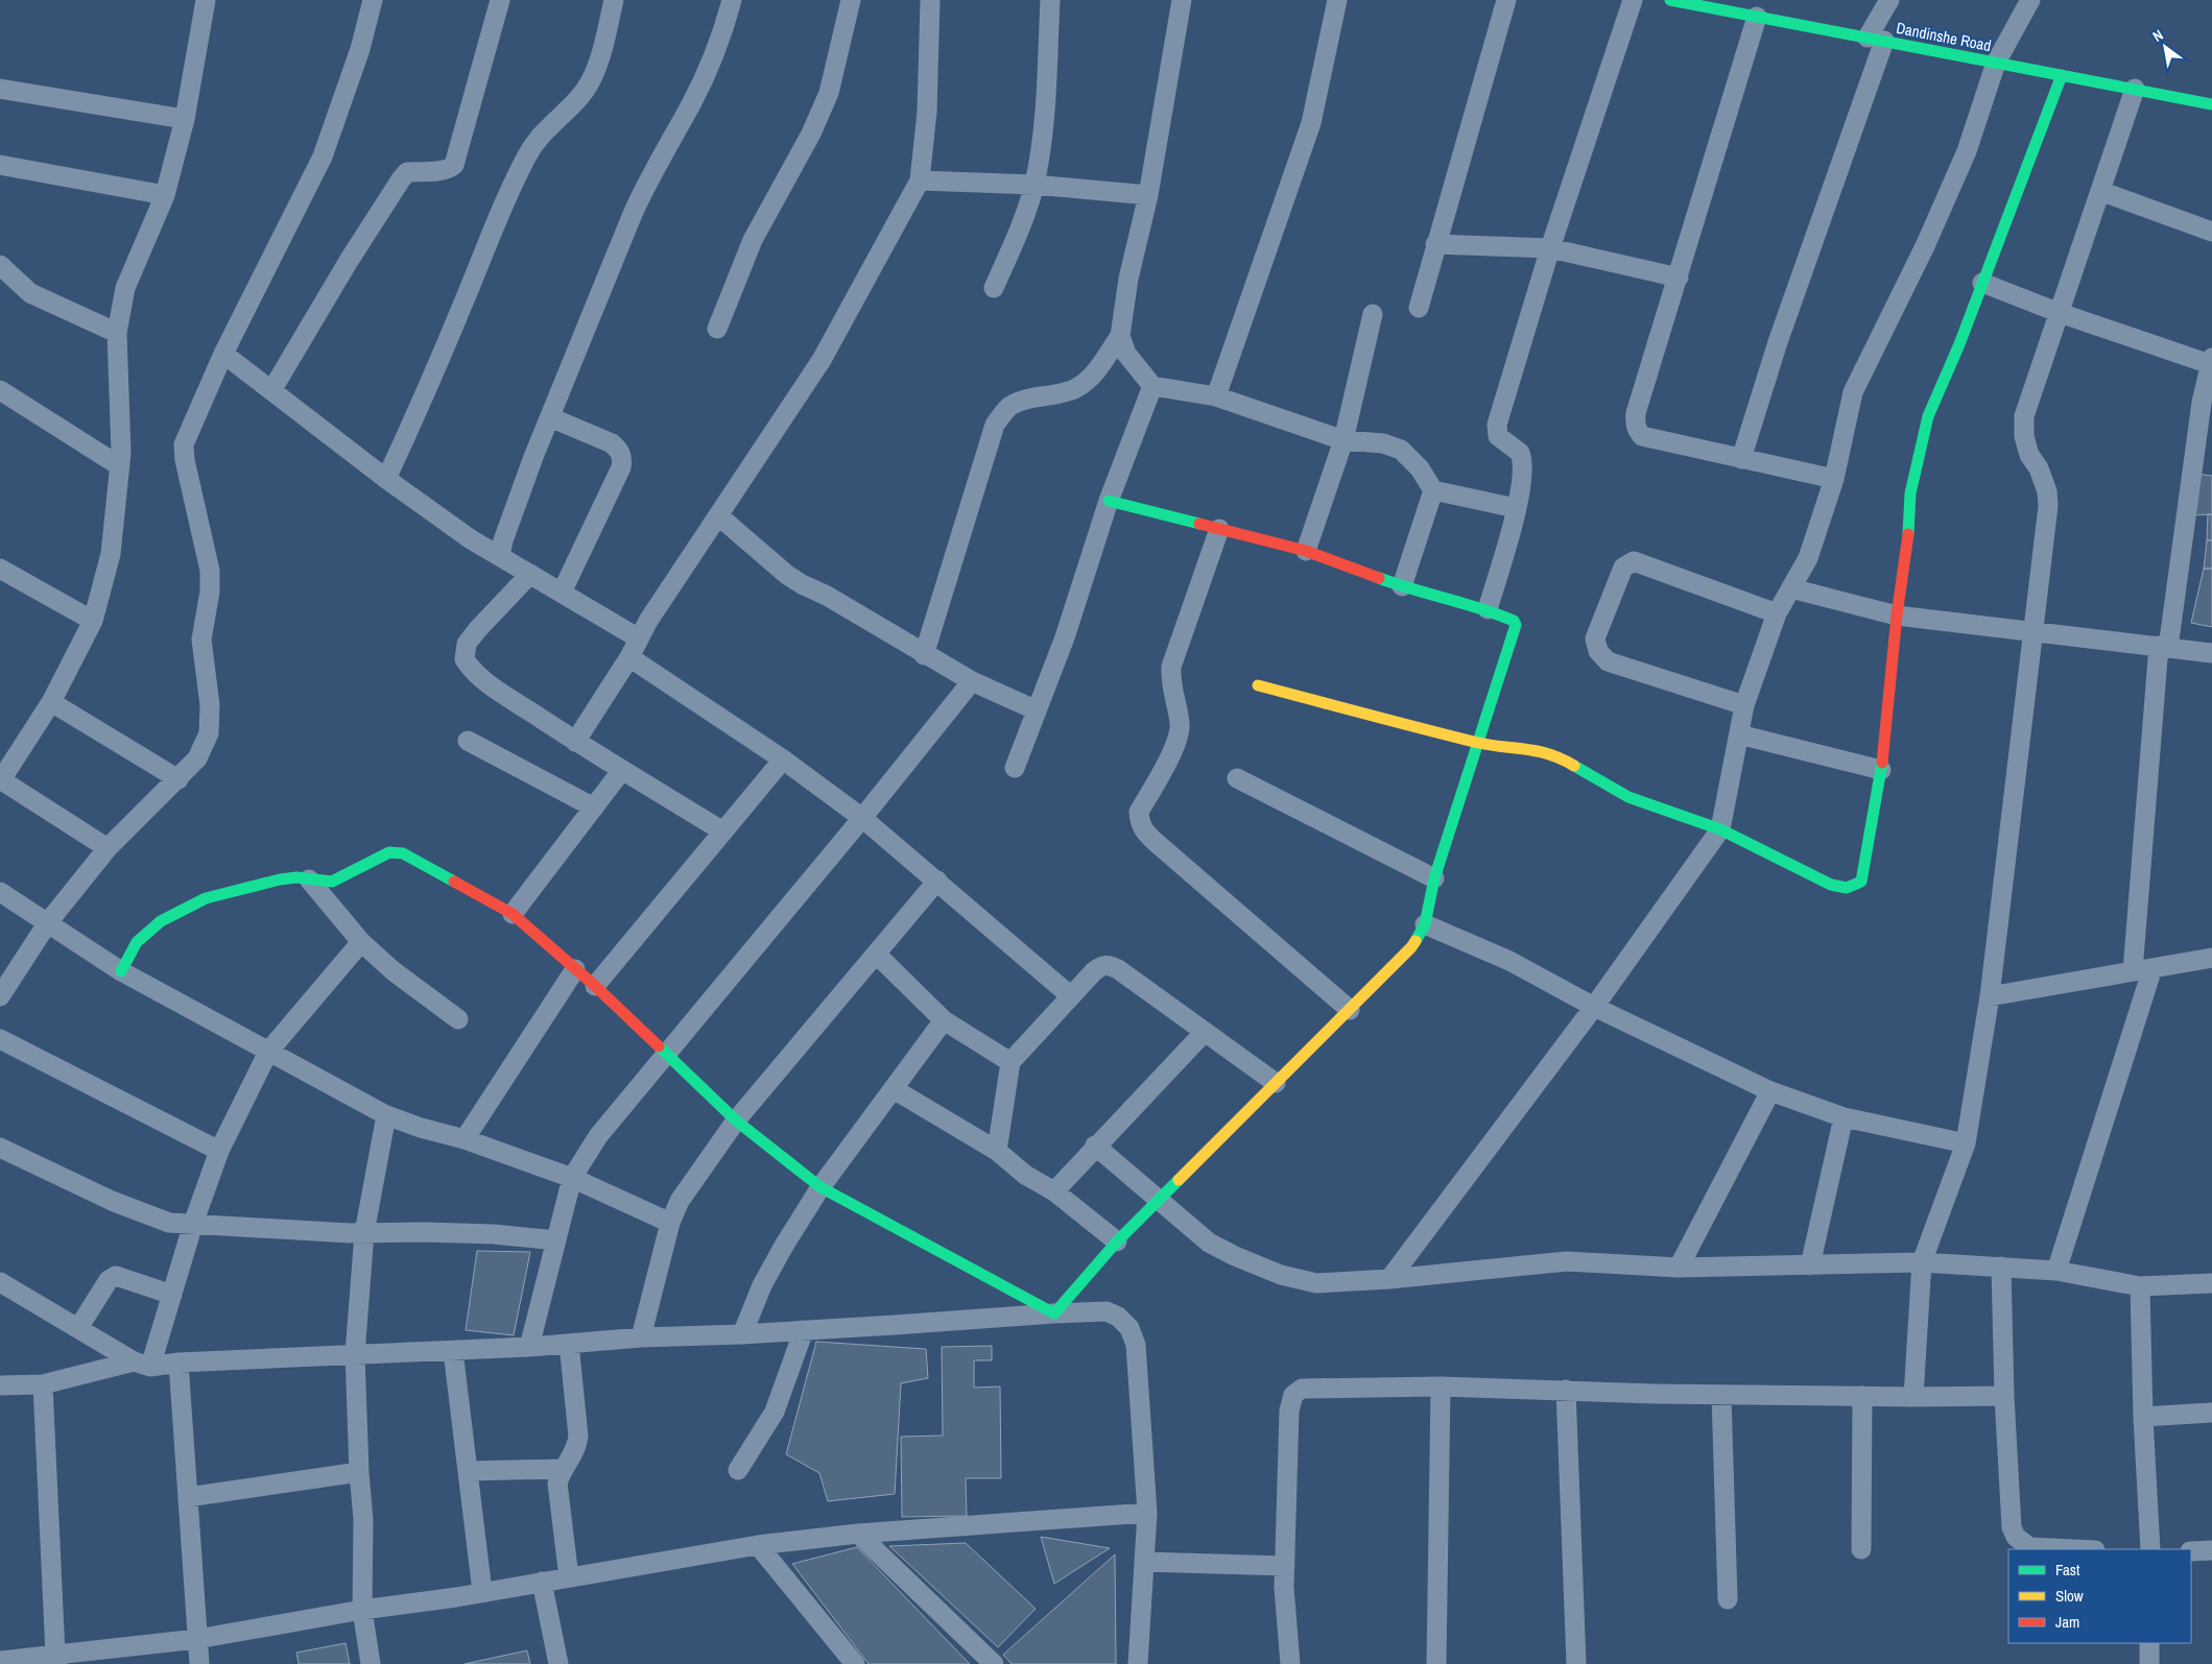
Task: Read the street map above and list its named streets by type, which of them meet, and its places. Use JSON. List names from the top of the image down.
{
  "streets": {
    "street": ["Dandinshe Road"]
  },
  "legend": ["Fast", "Slow", "Jam"],
  "north": "top left"
}
